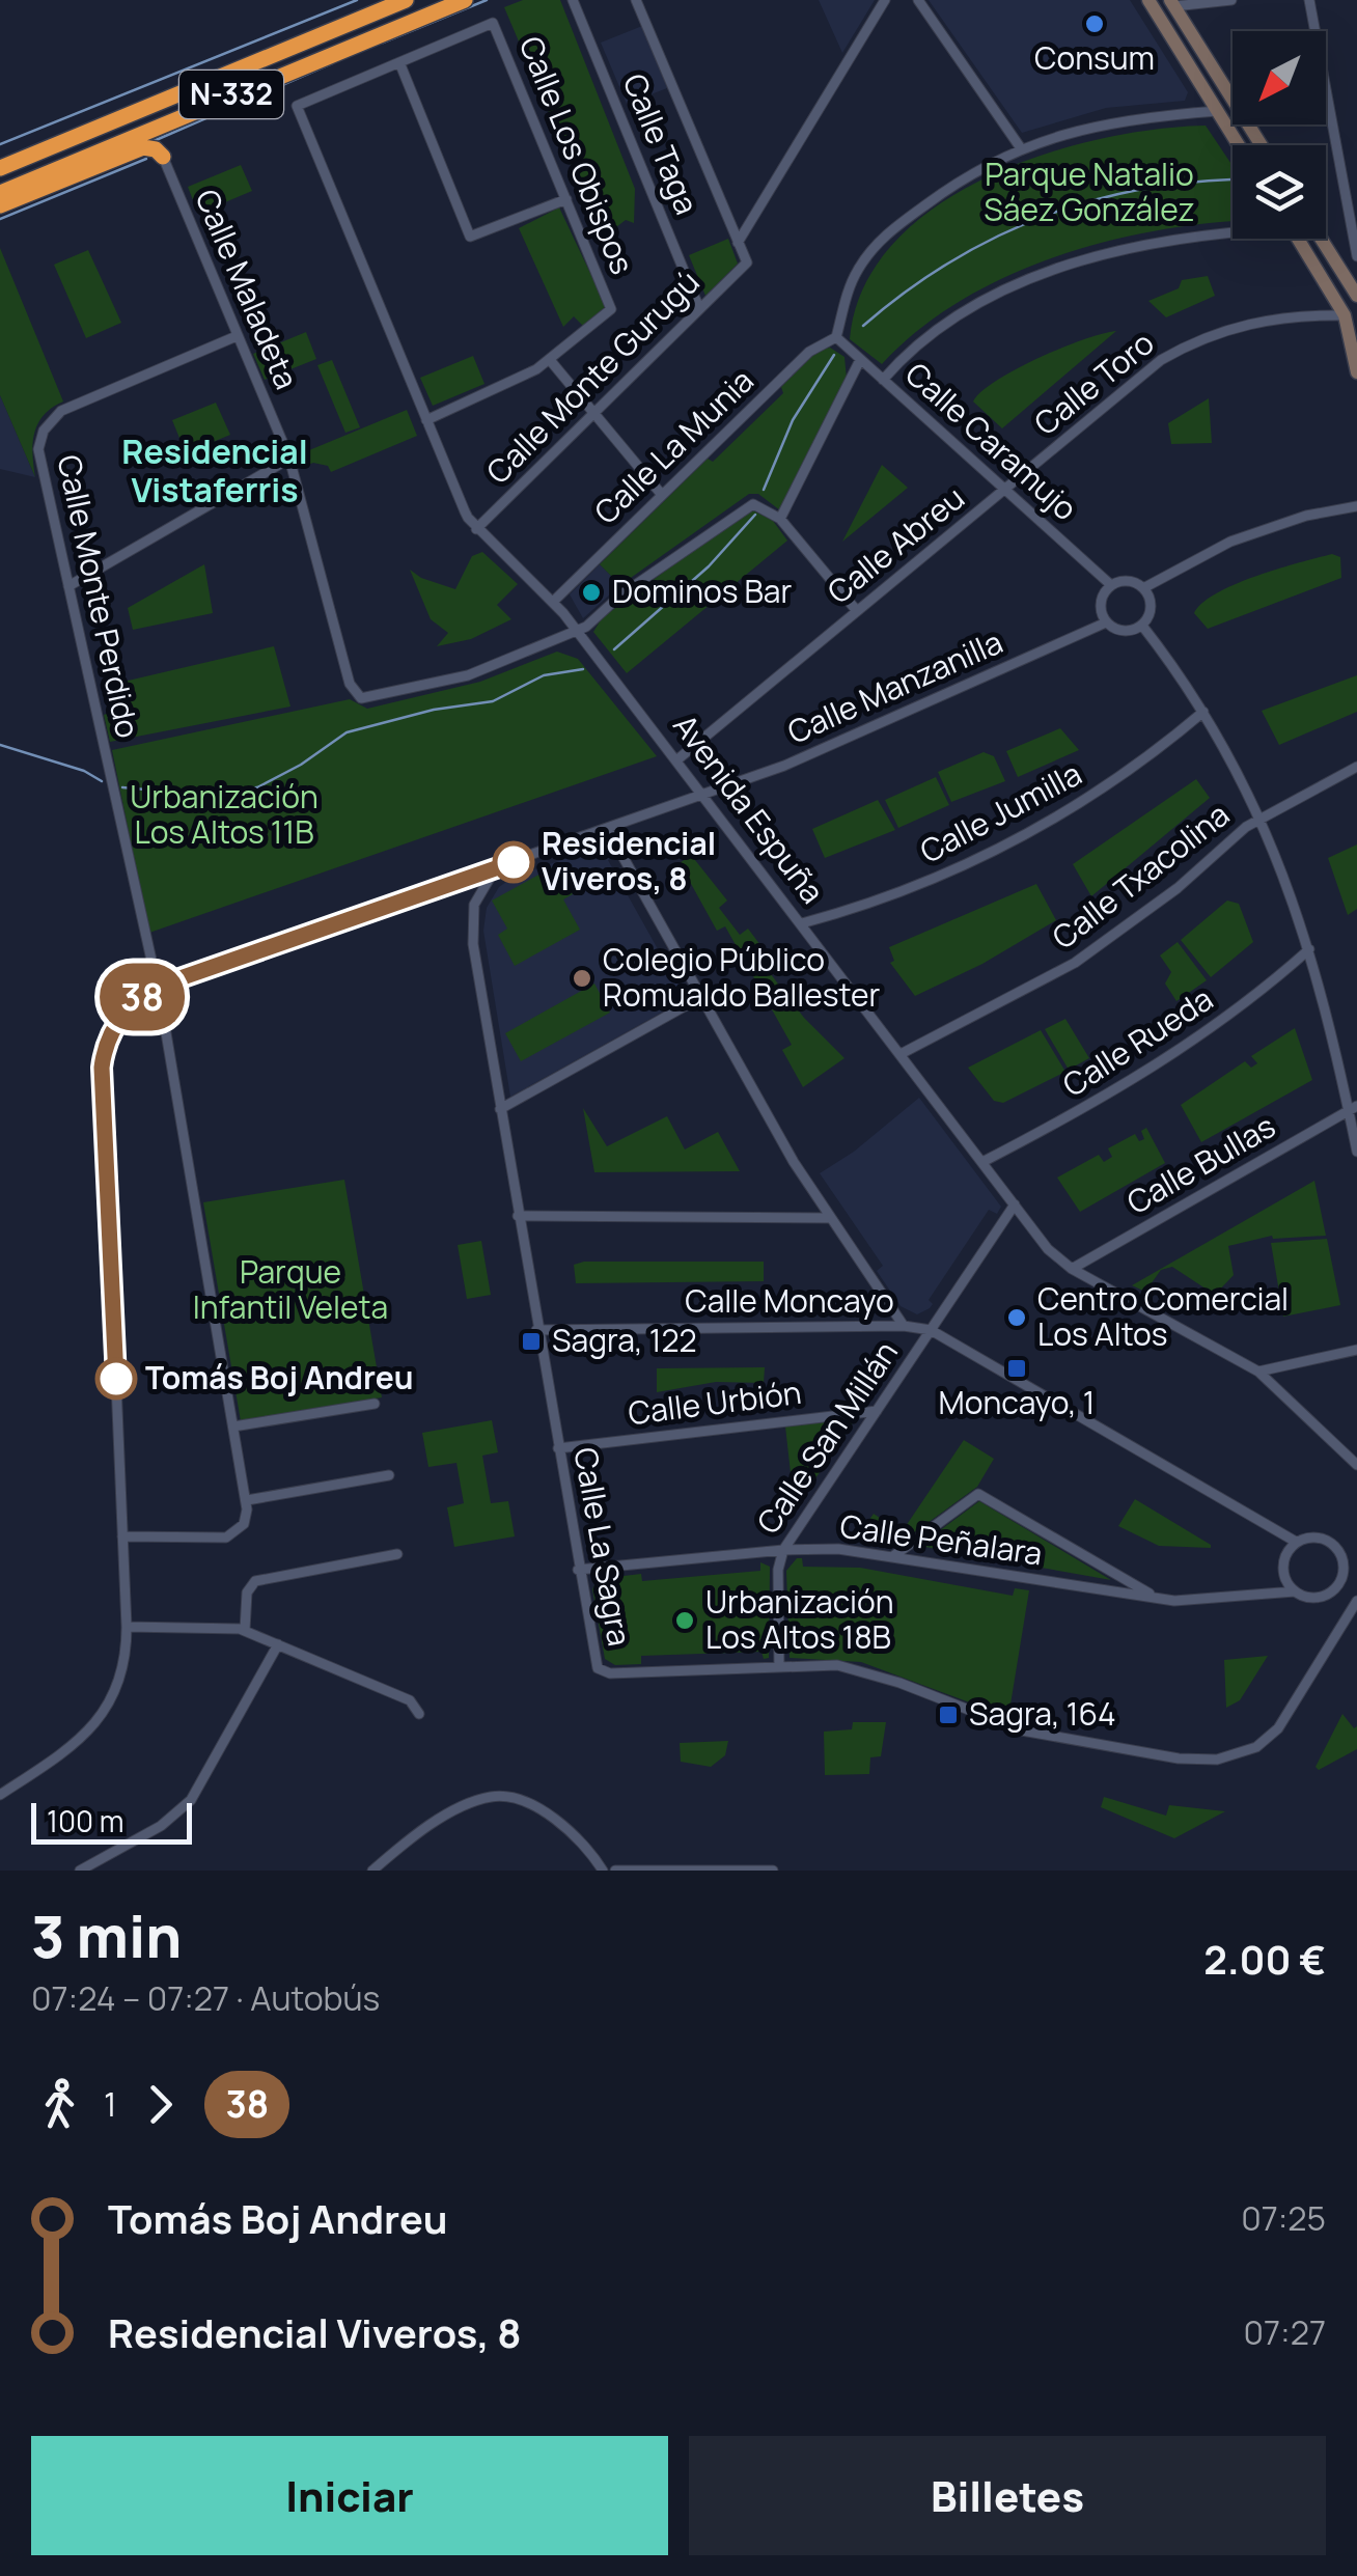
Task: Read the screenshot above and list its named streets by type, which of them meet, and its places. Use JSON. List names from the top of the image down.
{
  "streets": {
    "highway": ["N-332"],
    "street": [
      "Calle Taga",
      "Calle Los Obispos",
      "Calle Maladeta",
      "Calle Monte Gurugú",
      "Calle Toro",
      "Calle Caramujo",
      "Calle La Munia",
      "Calle Abreu",
      "Calle Monte Perdido",
      "Calle Manzanilla",
      "Avenida Espuña",
      "Calle Jumilla",
      "Calle Txacolina",
      "Calle Rueda",
      "Calle Bullas",
      "Calle Moncayo",
      "Calle Urbión",
      "Calle San Millán",
      "Calle Peñalara",
      "Calle La Sagra"
    ]
  },
  "crossings": [
    ["Calle Taga", "Calle Monte Gurugú"],
    ["Calle Los Obispos", "Avenida Espuña"],
    ["Calle Maladeta", "Calle Monte Perdido"],
    ["Calle Maladeta", "Avenida Espuña"],
    ["Calle Monte Gurugú", "Avenida Espuña"],
    ["Calle Toro", "Calle Caramujo"],
    ["Calle Toro", "Calle Abreu"],
    ["Calle Caramujo", "Calle La Munia"],
    ["Calle Caramujo", "Calle Abreu"],
    ["Calle Caramujo", "Calle Manzanilla"],
    ["Calle La Munia", "Avenida Espuña"],
    ["Calle Abreu", "Avenida Espuña"],
    ["Calle Monte Perdido", "Calle Manzanilla"],
    ["Calle Manzanilla", "Avenida Espuña"],
    ["Avenida Espuña", "Calle Jumilla"],
    ["Avenida Espuña", "Calle Txacolina"],
    ["Avenida Espuña", "Calle Rueda"],
    ["Avenida Espuña", "Calle Bullas"],
    ["Avenida Espuña", "Calle San Millán"],
    ["Calle Moncayo", "Calle San Millán"],
    ["Calle Moncayo", "Calle Peñalara"],
    ["Calle Moncayo", "Calle La Sagra"],
    ["Calle Urbión", "Calle San Millán"],
    ["Calle Urbión", "Calle La Sagra"],
    ["Calle San Millán", "Calle Peñalara"],
    ["Calle San Millán", "Calle La Sagra"],
    ["Calle Peñalara", "Calle La Sagra"]
  ],
  "districts": ["Residencial Vistaferris"],
  "parks": ["Parque Natalio Sáez González", "Urbanización Los Altos 11B", "Parque Infantil Veleta"],
  "places": {
    "other": [
      "Consum",
      "Dominos Bar",
      "Residencial Viveros, 8",
      "Colegio Público Romualdo Ballester",
      "Centro Comercial Los Altos",
      "Tomás Boj Andreu",
      "Urbanización Los Altos 18B"
    ],
    "transit": ["Sagra, 122", "Moncayo, 1", "Sagra, 164"]
  },
  "lines": ["bus line 38"],
  "scale_bar": "100 m",
  "north": "bottom left",
  "page": {
    "on_map": "38",
    "scale": "100 m",
    "heading": ["3 min", "07:24 – 07:27 · Autobús", "2.00 €"],
    "legs": ["1", "38"],
    "list": [
      {
        "name": "Tomás Boj Andreu",
        "value": "07:25"
      },
      {
        "name": "Residencial Viveros, 8",
        "value": "07:27"
      }
    ],
    "buttons": ["Iniciar", "Billetes"]
  }
}
